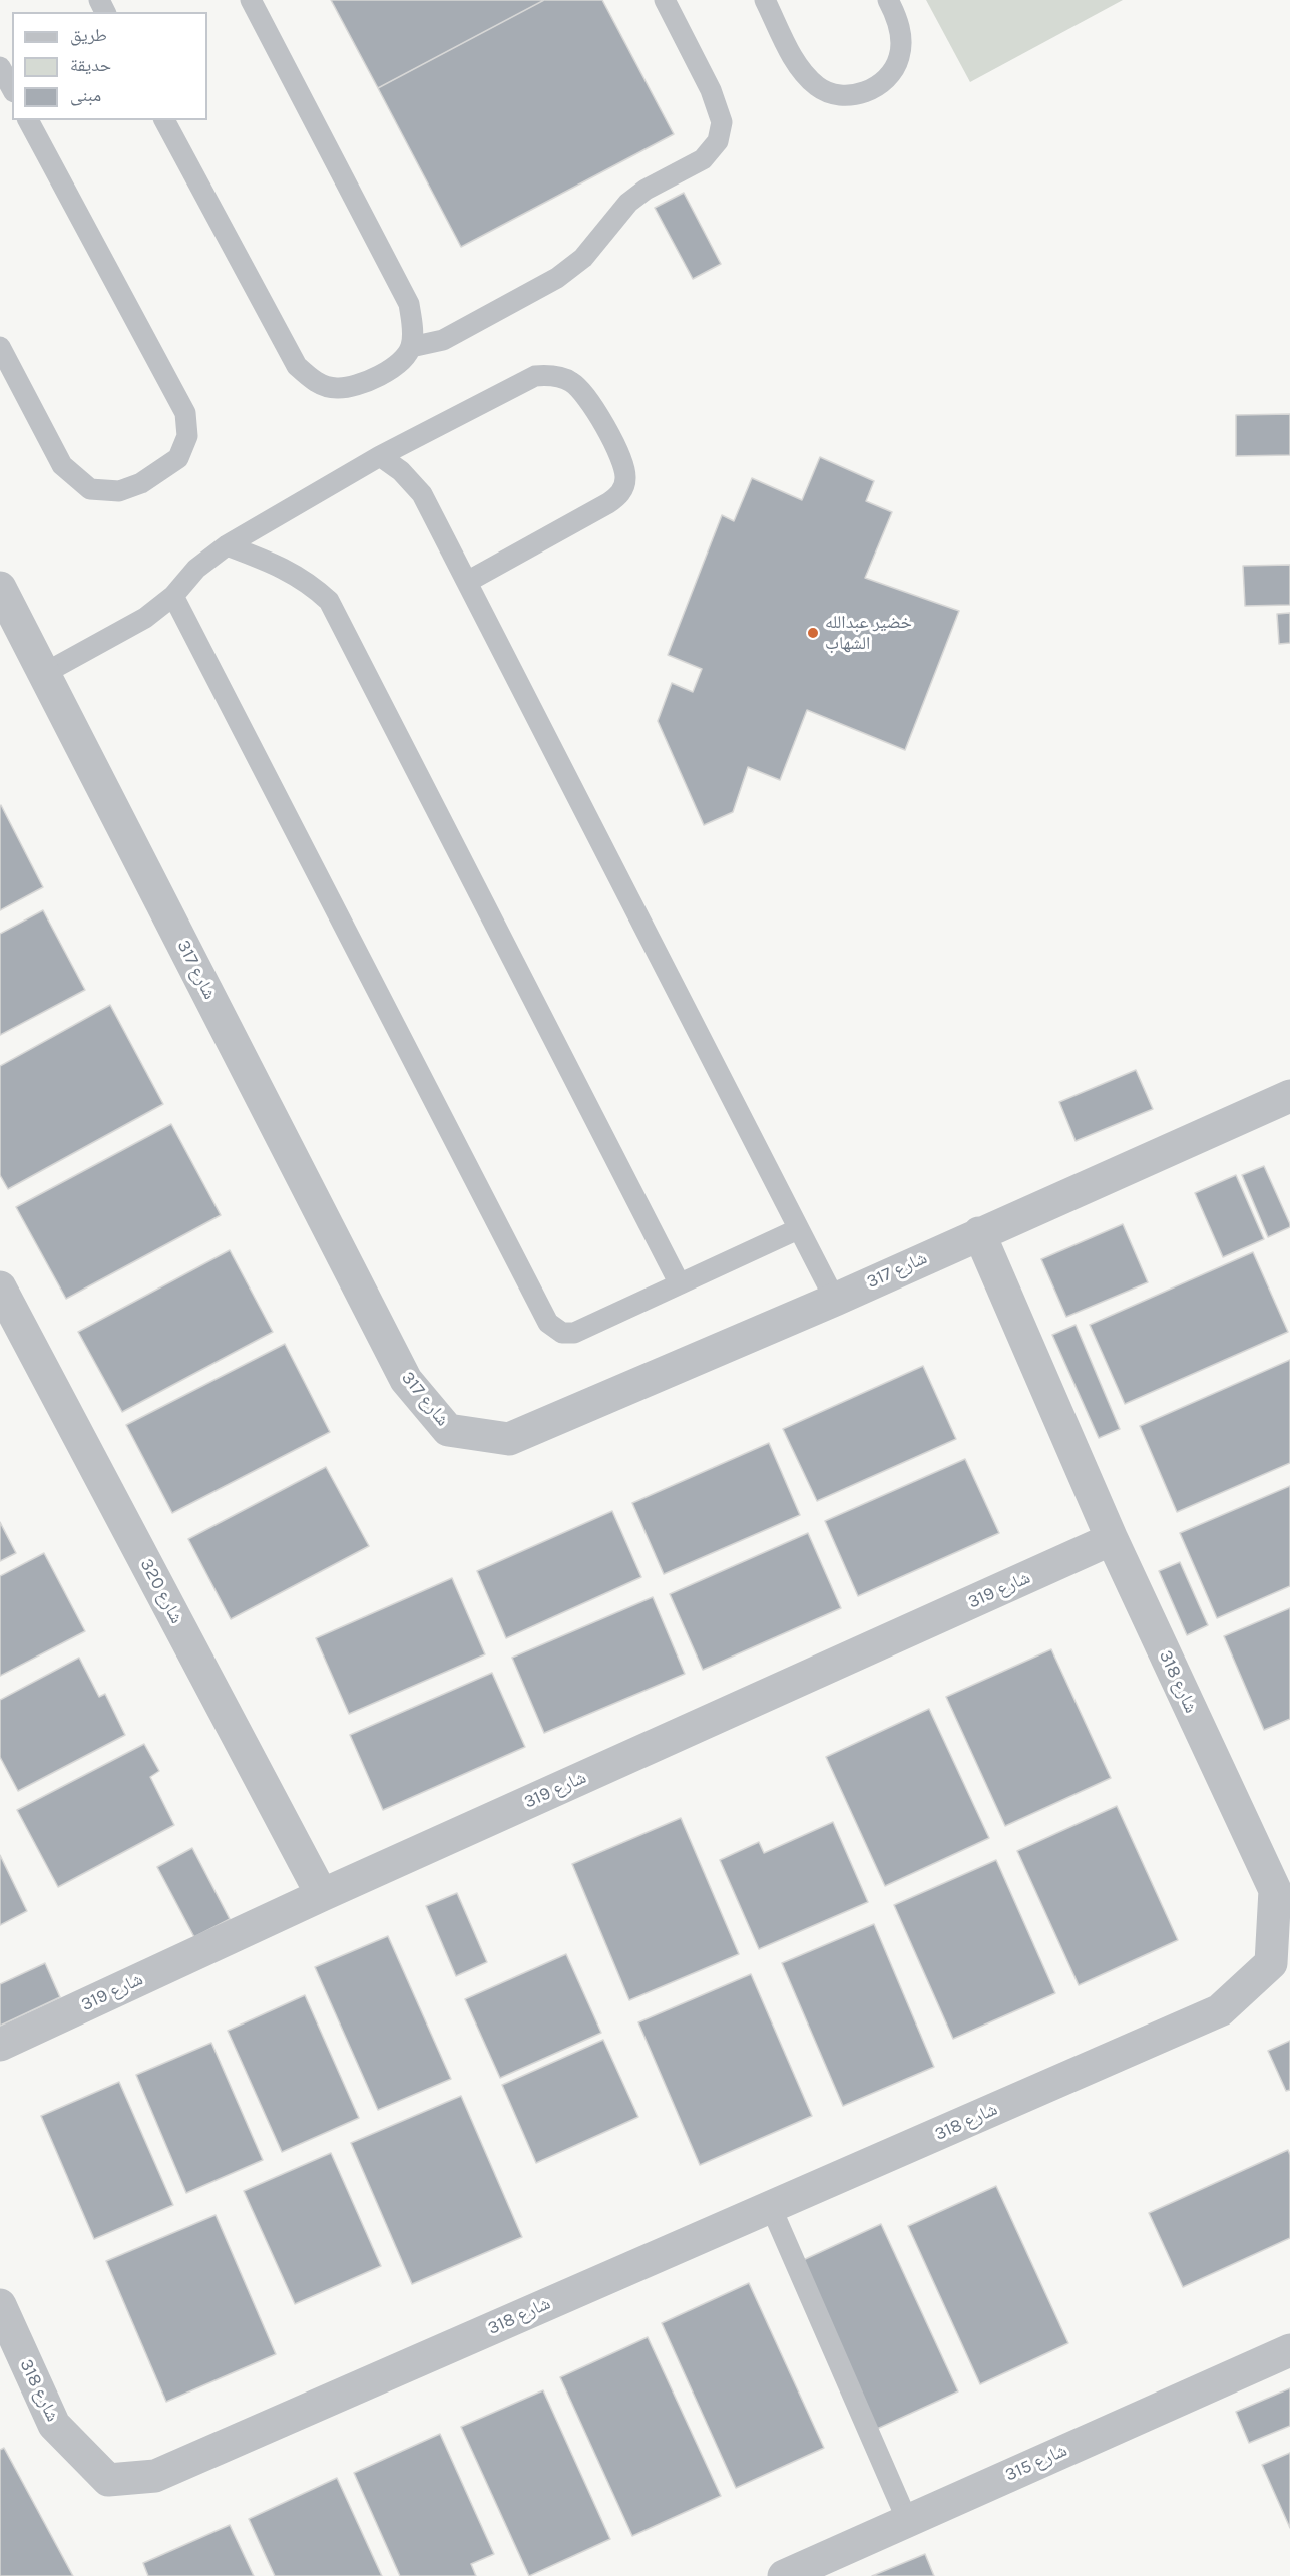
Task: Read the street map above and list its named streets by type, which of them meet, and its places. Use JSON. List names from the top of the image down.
{
  "streets": {
    "street": [
      "شارع 317",
      "شارع 319",
      "شارع 320",
      "شارع 318",
      "شارع 315"
    ]
  },
  "crossings": [
    ["شارع 317", "شارع 318"],
    ["شارع 319", "شارع 320"],
    ["شارع 319", "شارع 318"]
  ],
  "places": ["خضير عبدالله الشهاب"],
  "legend": ["طريق", "حديقة", "مبنى"]
}
